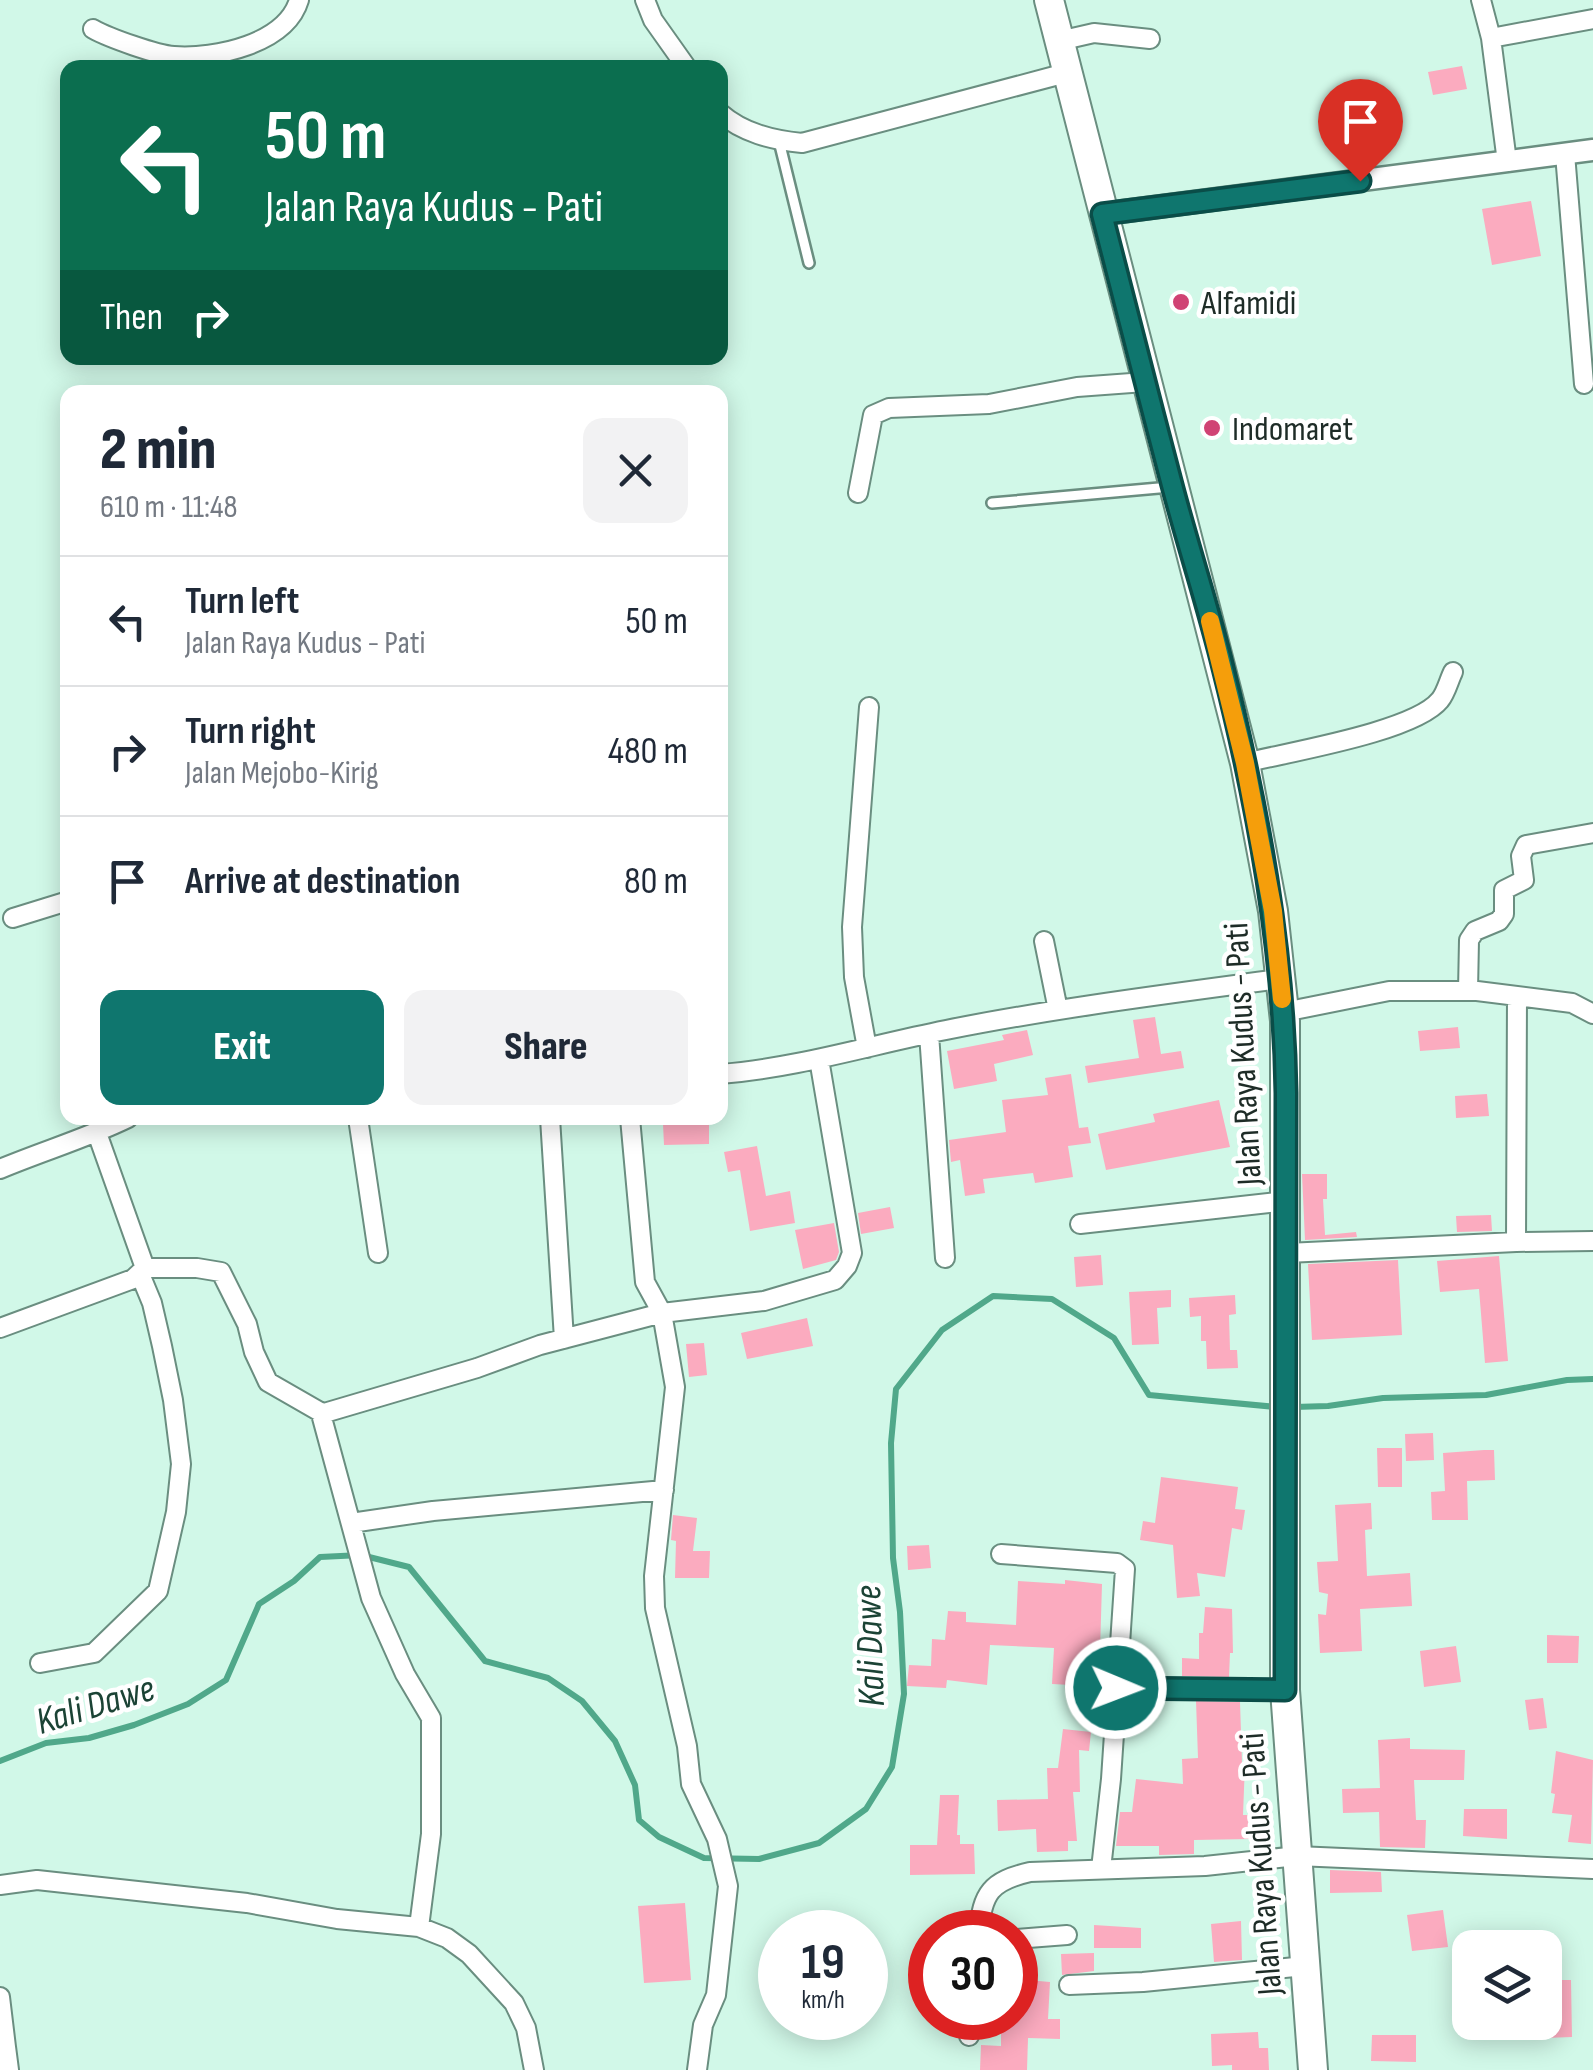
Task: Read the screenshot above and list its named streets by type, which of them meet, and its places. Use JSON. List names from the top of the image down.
{
  "streets": {
    "highway": ["Jalan Raya Kudus - Pati"]
  },
  "water": ["Kali Dawe"],
  "places": ["Alfamidi", "Indomaret"],
  "page": {
    "turn": ["50 m", "Jalan Raya Kudus - Pati"],
    "then": "Then",
    "heading": ["2 min", "610 m · 11:48"],
    "list": [
      {
        "name": "Turn left",
        "note": "Jalan Raya Kudus - Pati",
        "value": "50 m"
      },
      {
        "name": "Turn right",
        "note": "Jalan Mejobo-Kirig",
        "value": "480 m"
      },
      {
        "name": "Arrive at destination",
        "value": "80 m"
      }
    ],
    "buttons": ["Exit", "Share"],
    "speed": "19 km/h",
    "limit": "30"
  }
}
